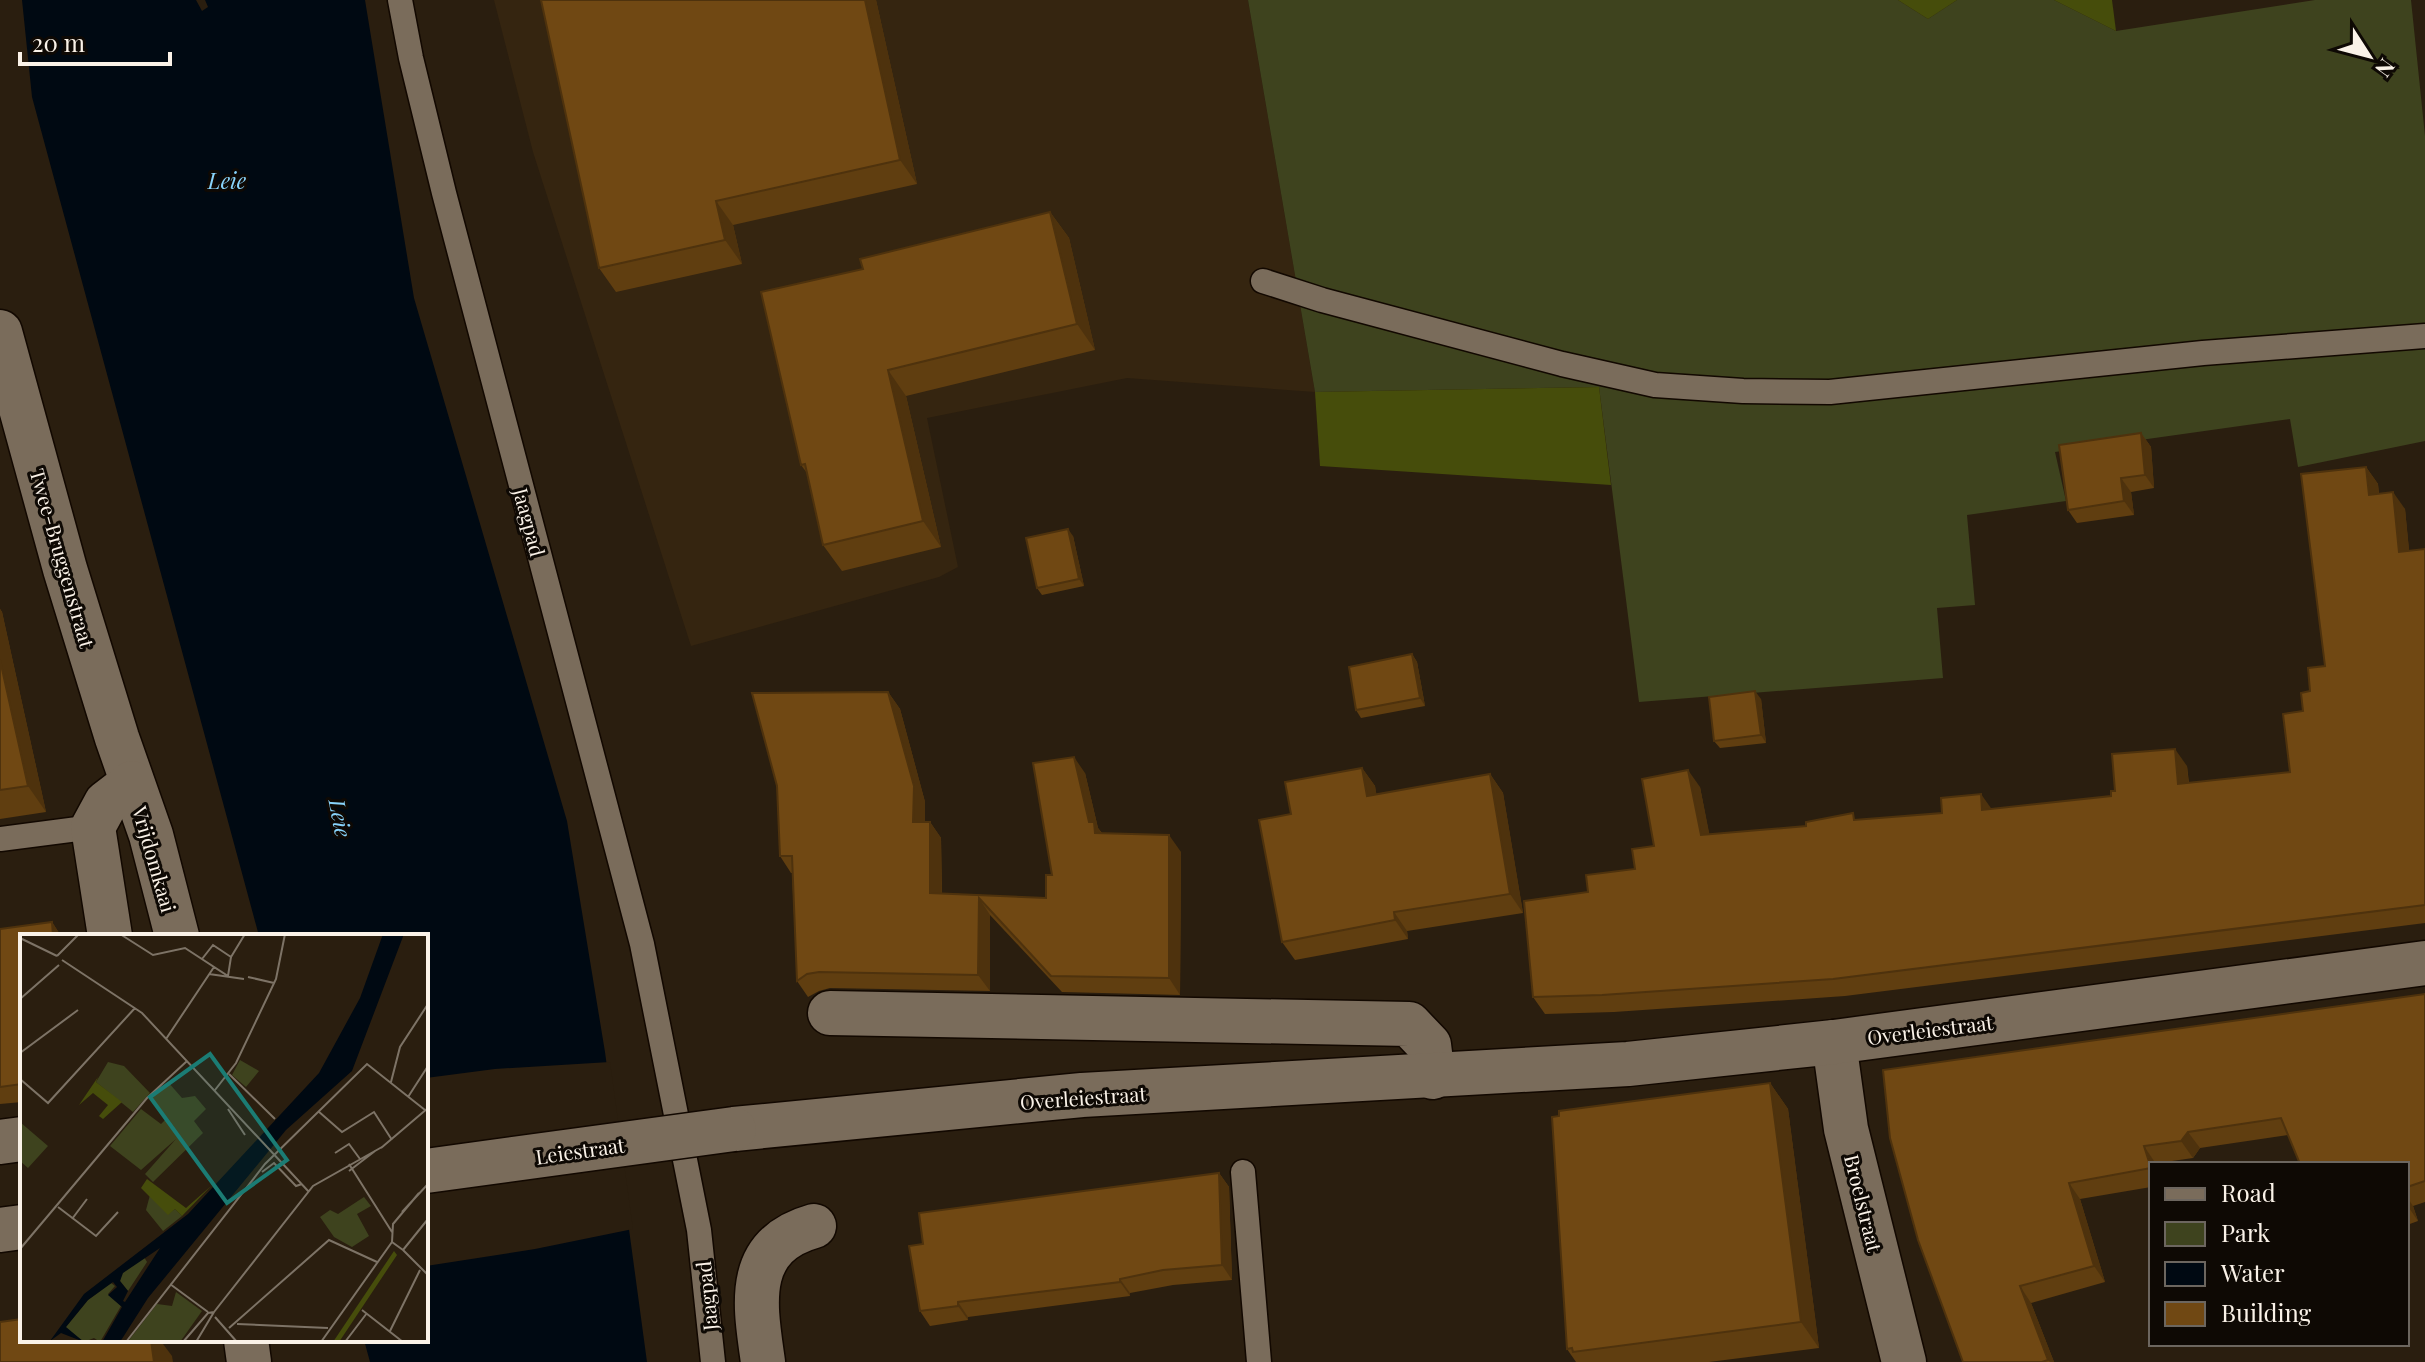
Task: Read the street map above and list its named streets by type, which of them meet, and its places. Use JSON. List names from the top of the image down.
{
  "streets": {
    "main road": [
      "Twee-Bruggenstraat",
      "Vrijdomkaai",
      "Overleiestraat",
      "Leiestraat",
      "Broelstraat"
    ],
    "lane": ["Jaagpad"]
  },
  "crossings": [
    ["Twee-Bruggenstraat", "Vrijdomkaai"],
    ["Overleiestraat", "Leiestraat"],
    ["Overleiestraat", "Broelstraat"]
  ],
  "water": ["Leie"],
  "legend": [
    "Road",
    "Park",
    "Water",
    "Building"
  ],
  "scale_bar": "20 m",
  "north": "bottom right"
}
